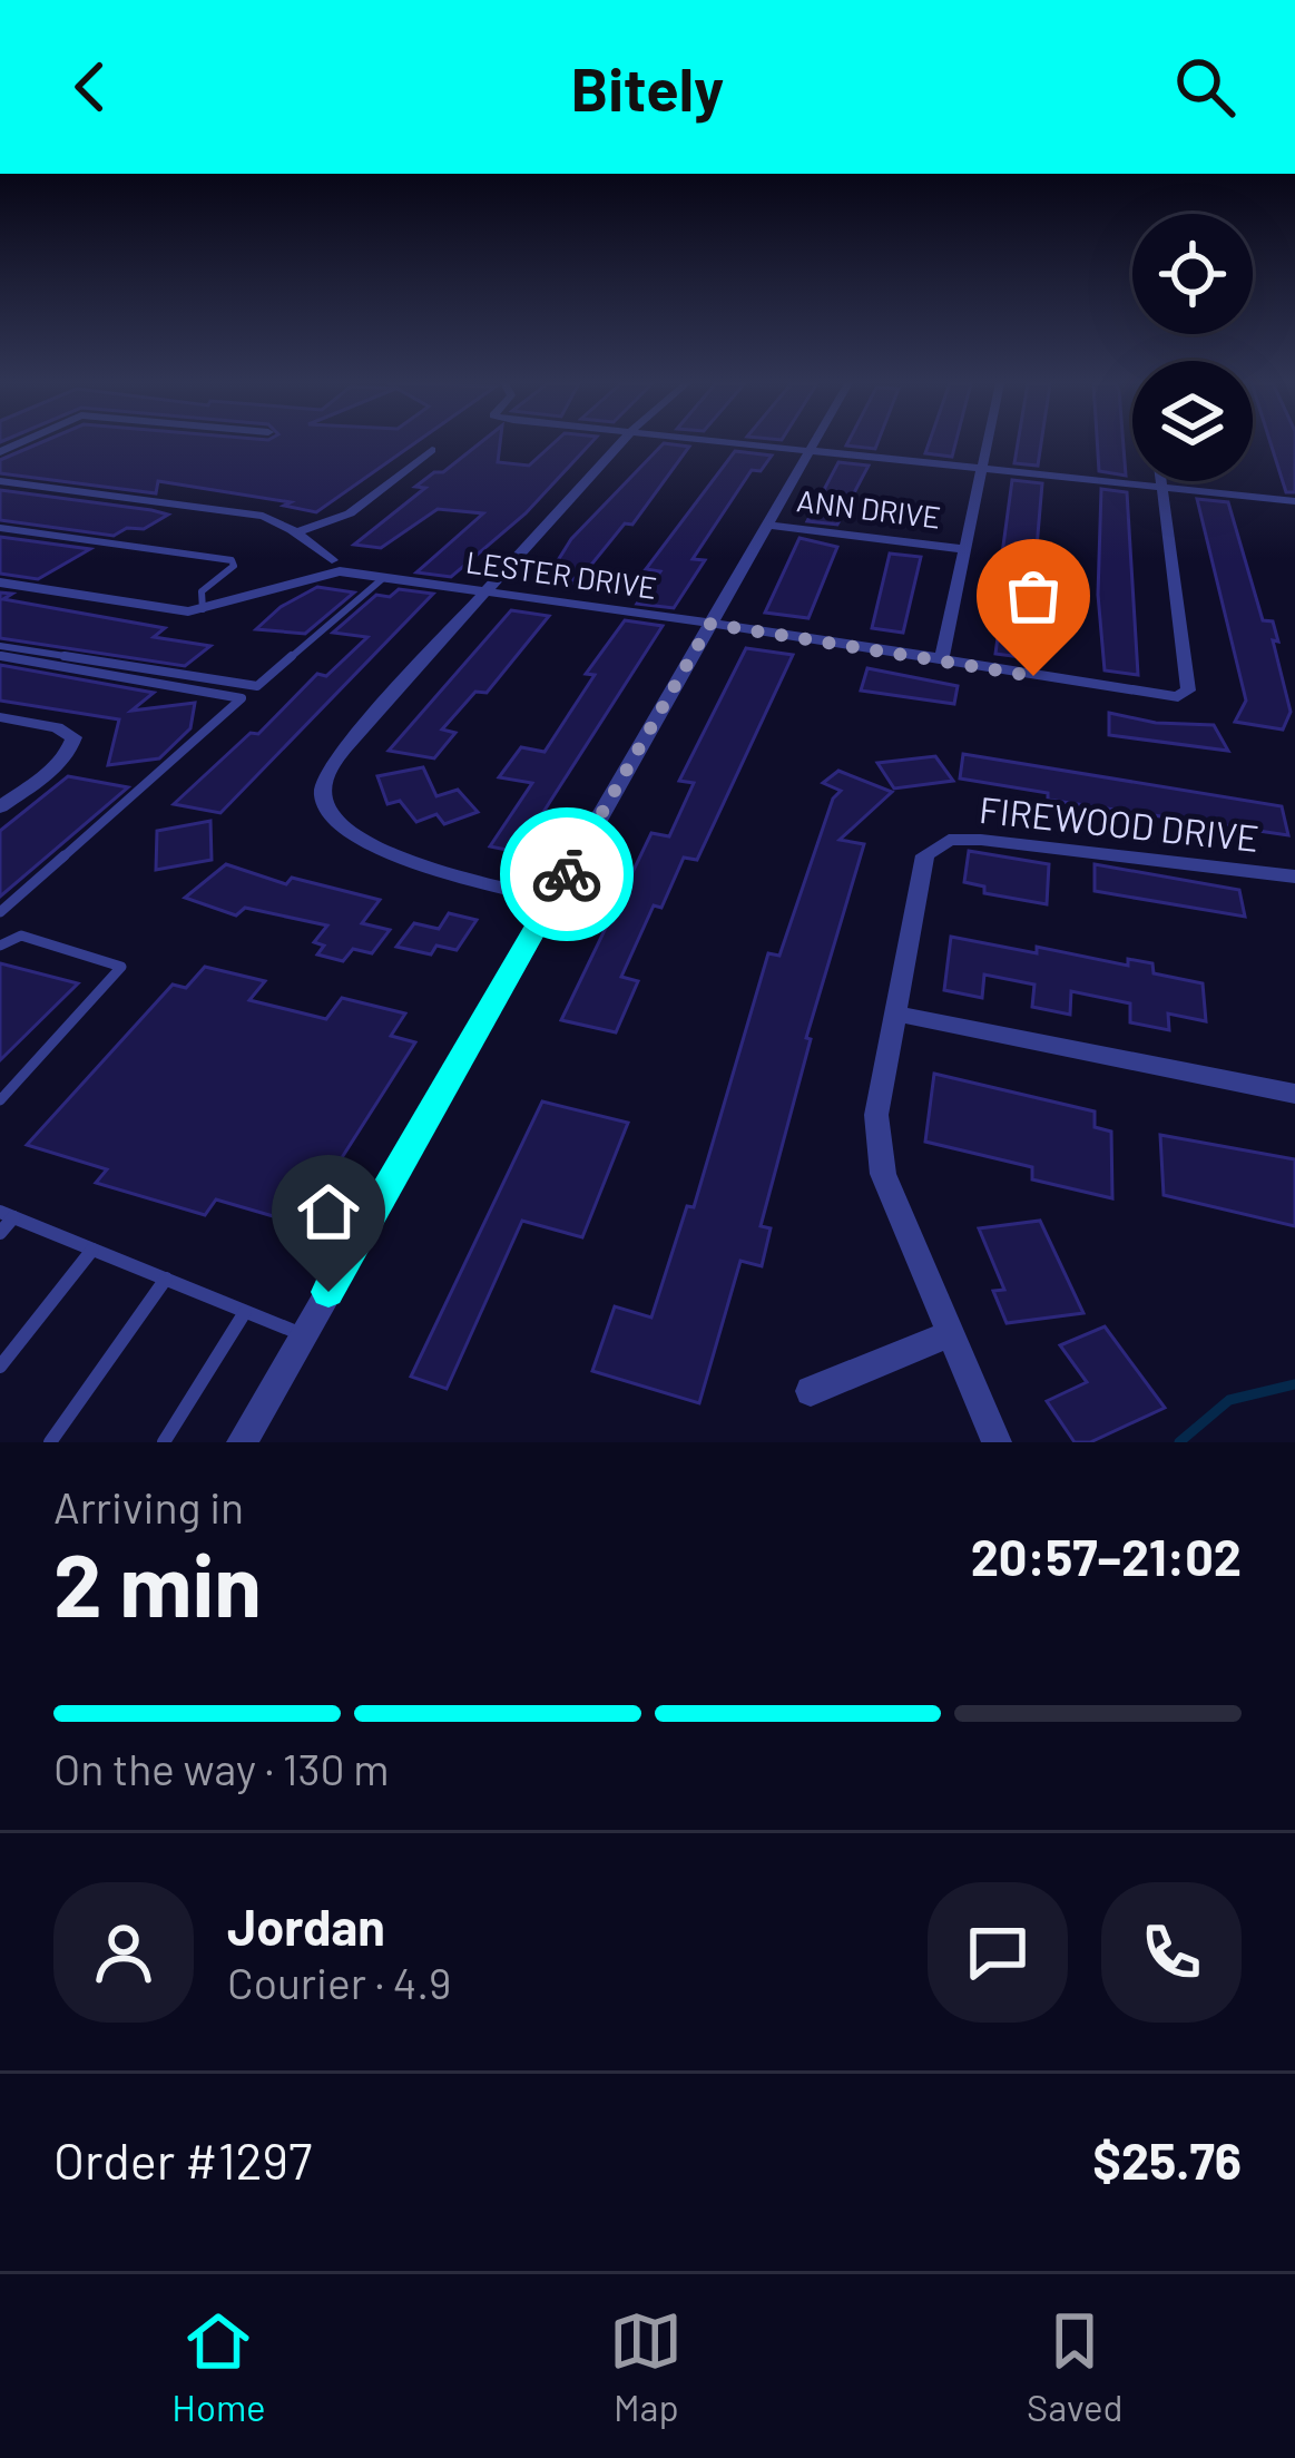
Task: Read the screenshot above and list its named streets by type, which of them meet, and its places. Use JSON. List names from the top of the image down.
{
  "streets": {
    "street": ["ANN DRIVE", "LESTER DRIVE", "FIREWOOD DRIVE"]
  },
  "page": {
    "header": "Bitely",
    "heading": ["2 min", "Arriving in", "20:57–21:02"],
    "panel": [
      "Jordan",
      "Courier · 4.9",
      "Order #1297",
      "$25.76"
    ],
    "bar": "On the way · 130 m",
    "tabs": ["Home", "Map", "Saved"]
  }
}
